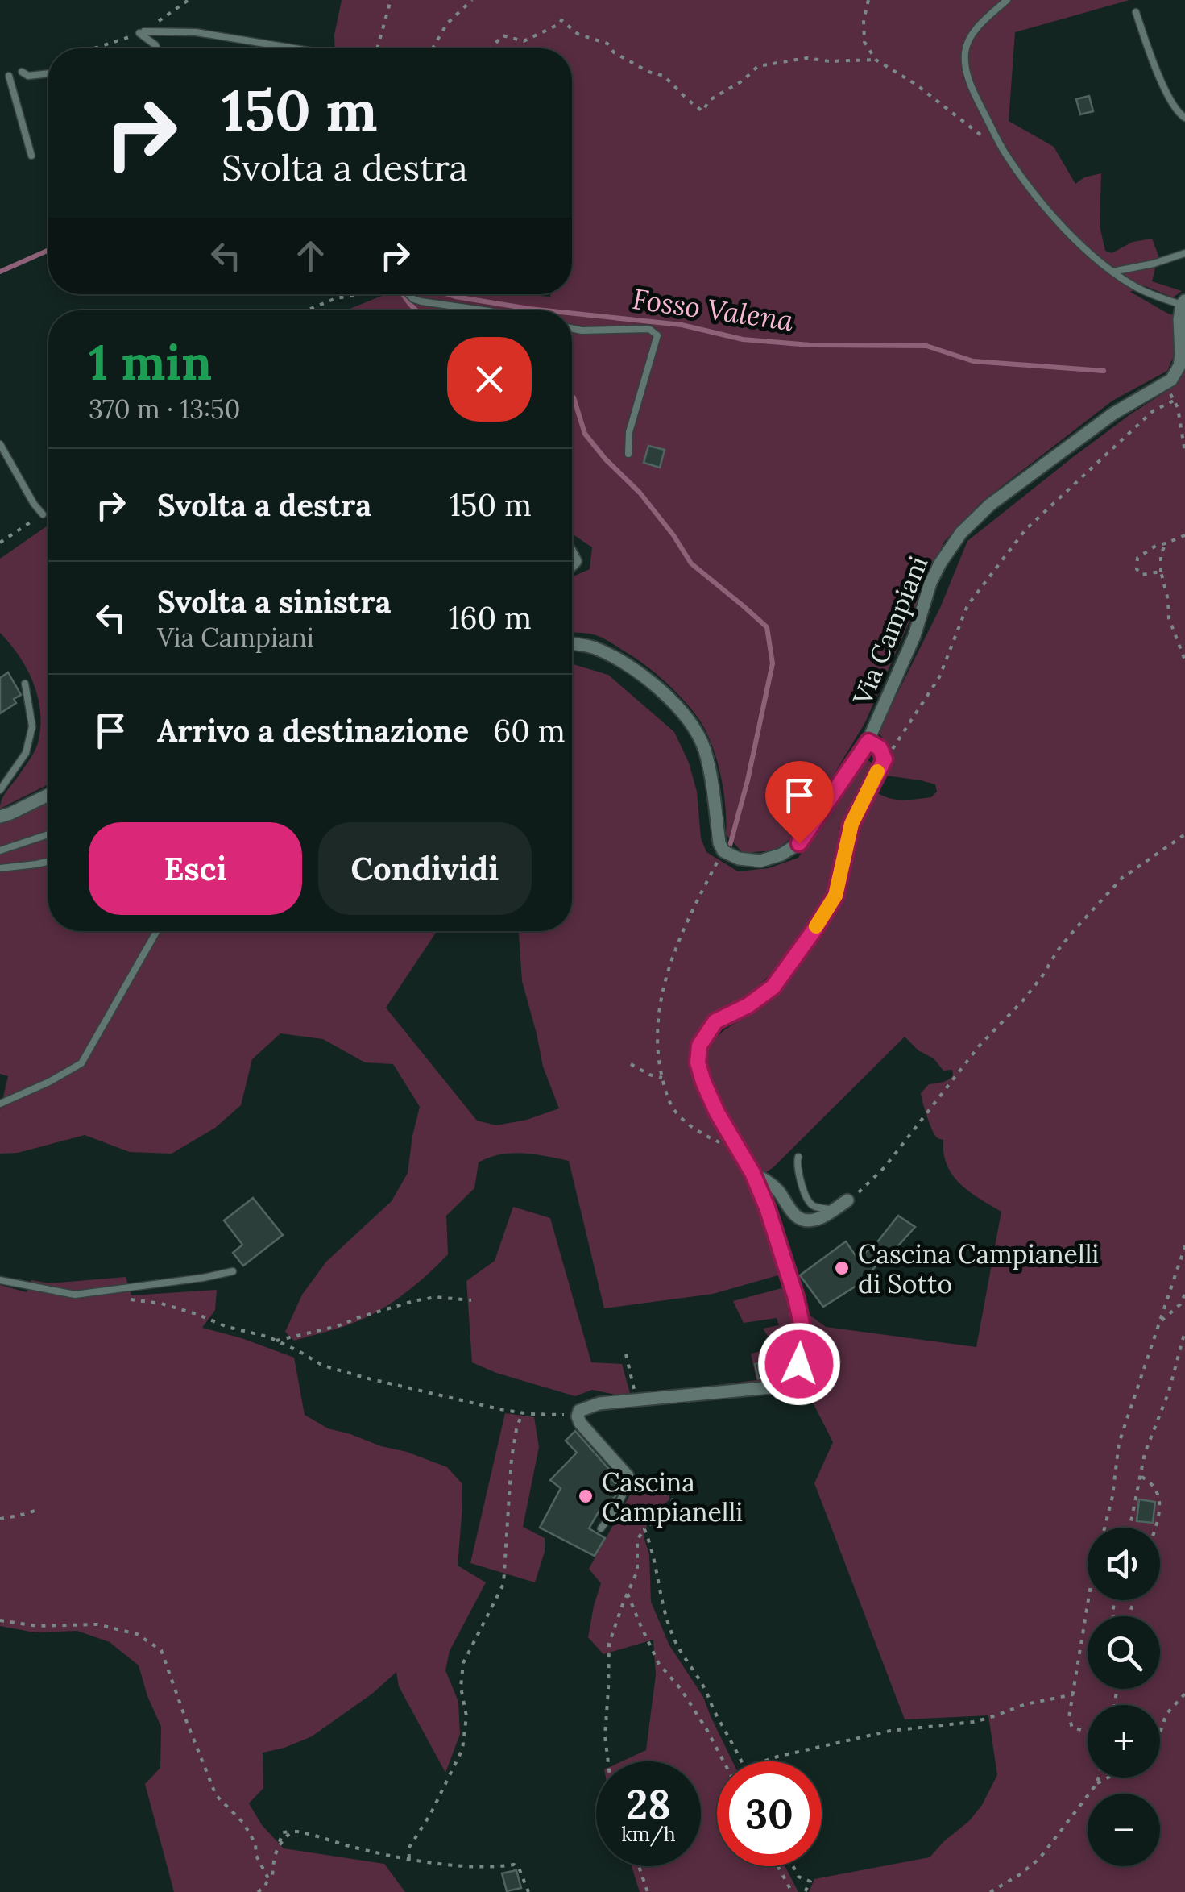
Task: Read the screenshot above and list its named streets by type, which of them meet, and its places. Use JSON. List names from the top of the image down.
{
  "streets": {
    "street": ["Via Campiani"]
  },
  "water": ["Fosso Valena"],
  "places": ["Cascina Campianelli di Sotto", "Cascina Campianelli"],
  "page": {
    "turn": ["150 m", "Svolta a destra"],
    "heading": ["1 min", "370 m · 13:50"],
    "list": [
      {
        "name": "Svolta a destra",
        "value": "150 m"
      },
      {
        "name": "Svolta a sinistra",
        "note": "Via Campiani",
        "value": "160 m"
      },
      {
        "name": "Arrivo a destinazione",
        "value": "60 m"
      }
    ],
    "buttons": ["Esci", "Condividi"],
    "map_buttons": ["+", "−"],
    "speed": "28 km/h",
    "limit": "30"
  }
}
